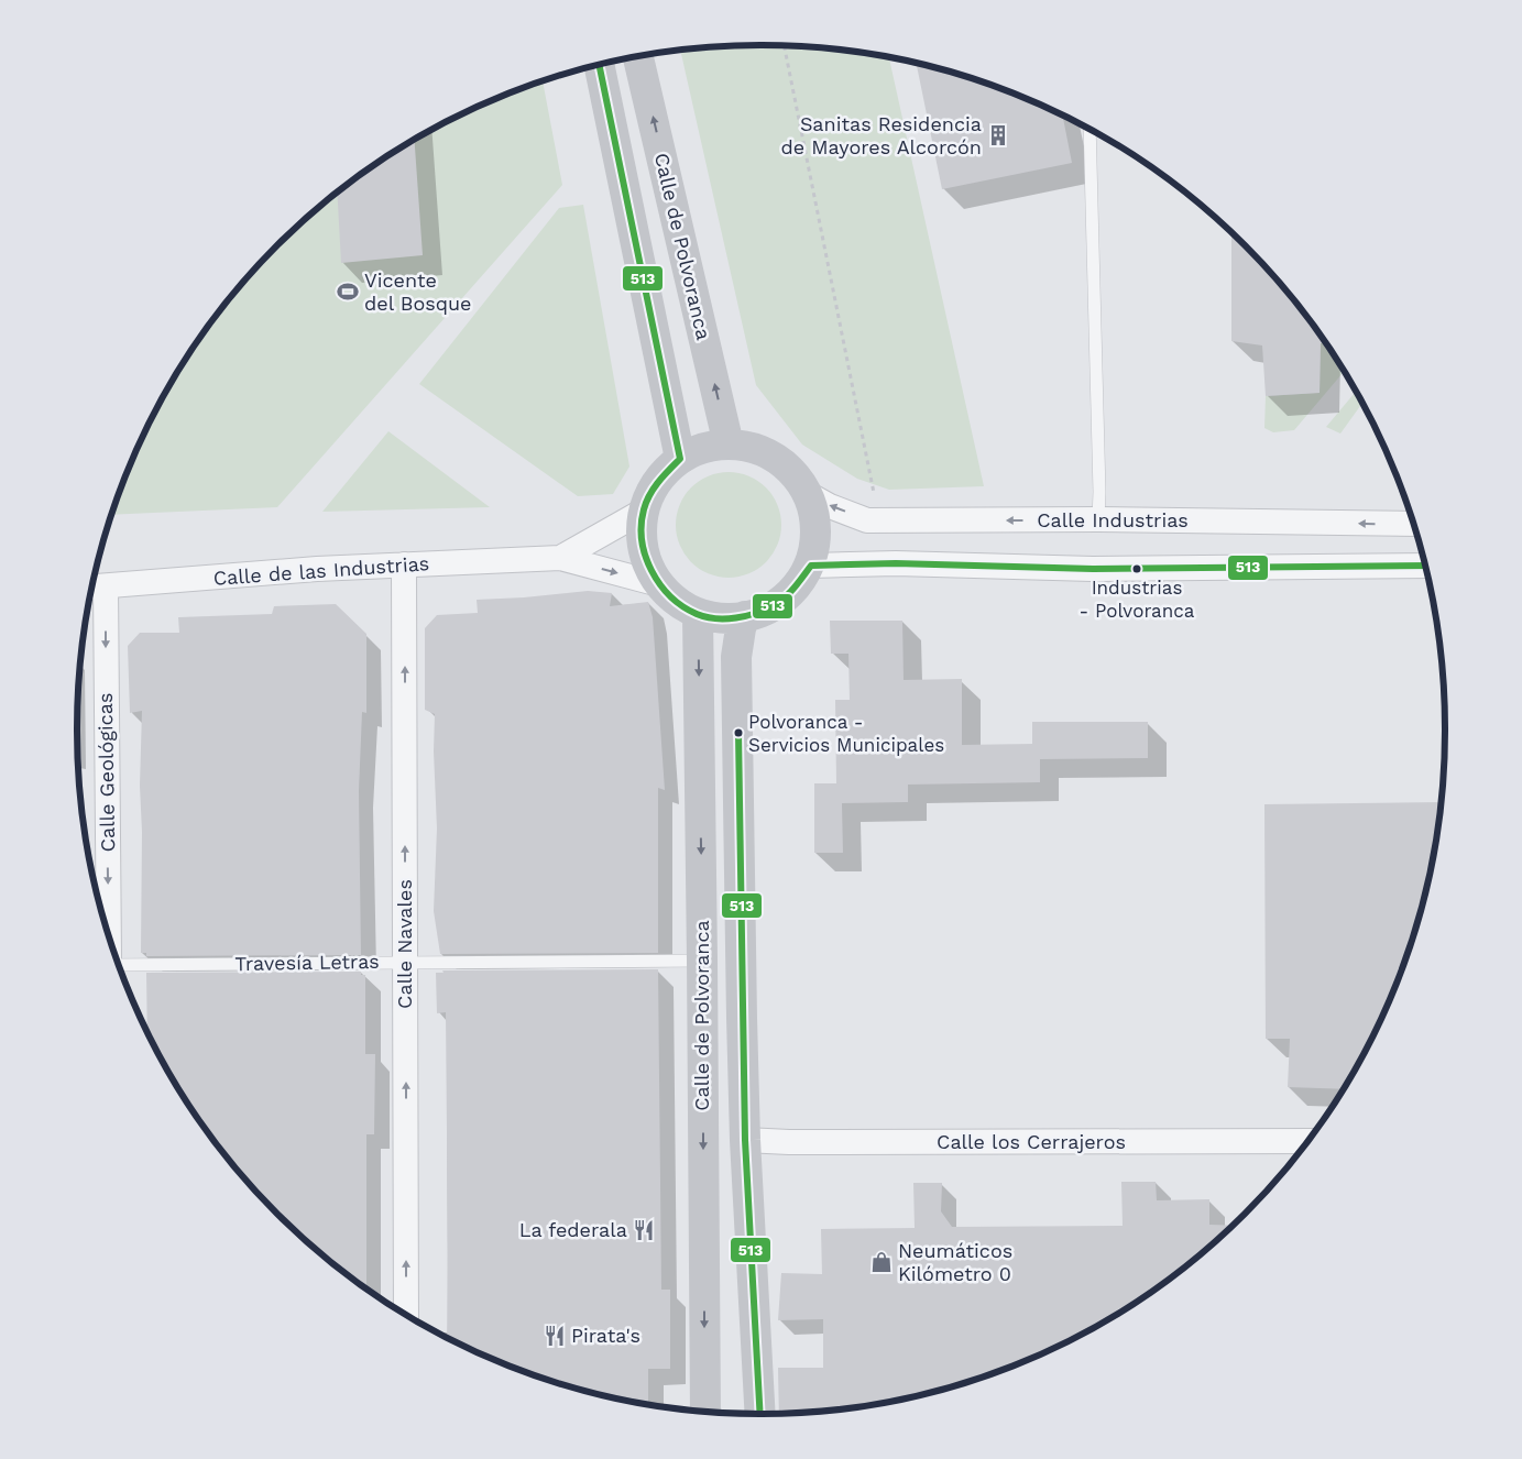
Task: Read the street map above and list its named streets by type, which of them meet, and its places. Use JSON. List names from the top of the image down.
{
  "streets": {
    "street": [
      "Calle de Polvoranca",
      "Calle Industrias",
      "Calle de las Industrias",
      "Calle Geológicas",
      "Calle Navales",
      "Calle los Cerrajeros"
    ],
    "lane": ["Travesía Letras"]
  },
  "crossings": [
    ["Calle de Polvoranca", "Calle Industrias"],
    ["Calle de Polvoranca", "Calle de las Industrias"],
    ["Calle de Polvoranca", "Travesía Letras"],
    ["Calle de Polvoranca", "Calle los Cerrajeros"],
    ["Calle Industrias", "Calle de las Industrias"],
    ["Calle de las Industrias", "Calle Geológicas"],
    ["Calle de las Industrias", "Calle Navales"],
    ["Calle Navales", "Travesía Letras"]
  ],
  "one_way": ["Calle Geológicas", "Calle Navales"],
  "places": {
    "building": ["Sanitas Residencia de Mayores Alcorcón"],
    "sports": ["Vicente del Bosque"],
    "other": ["Industrias - Polvoranca", "Polvoranca - Servicios Municipales"],
    "restaurant": ["La federala", "Pirata's"],
    "shop": ["Neumáticos Kilómetro 0"]
  },
  "lines": ["transit line 513"]
}
